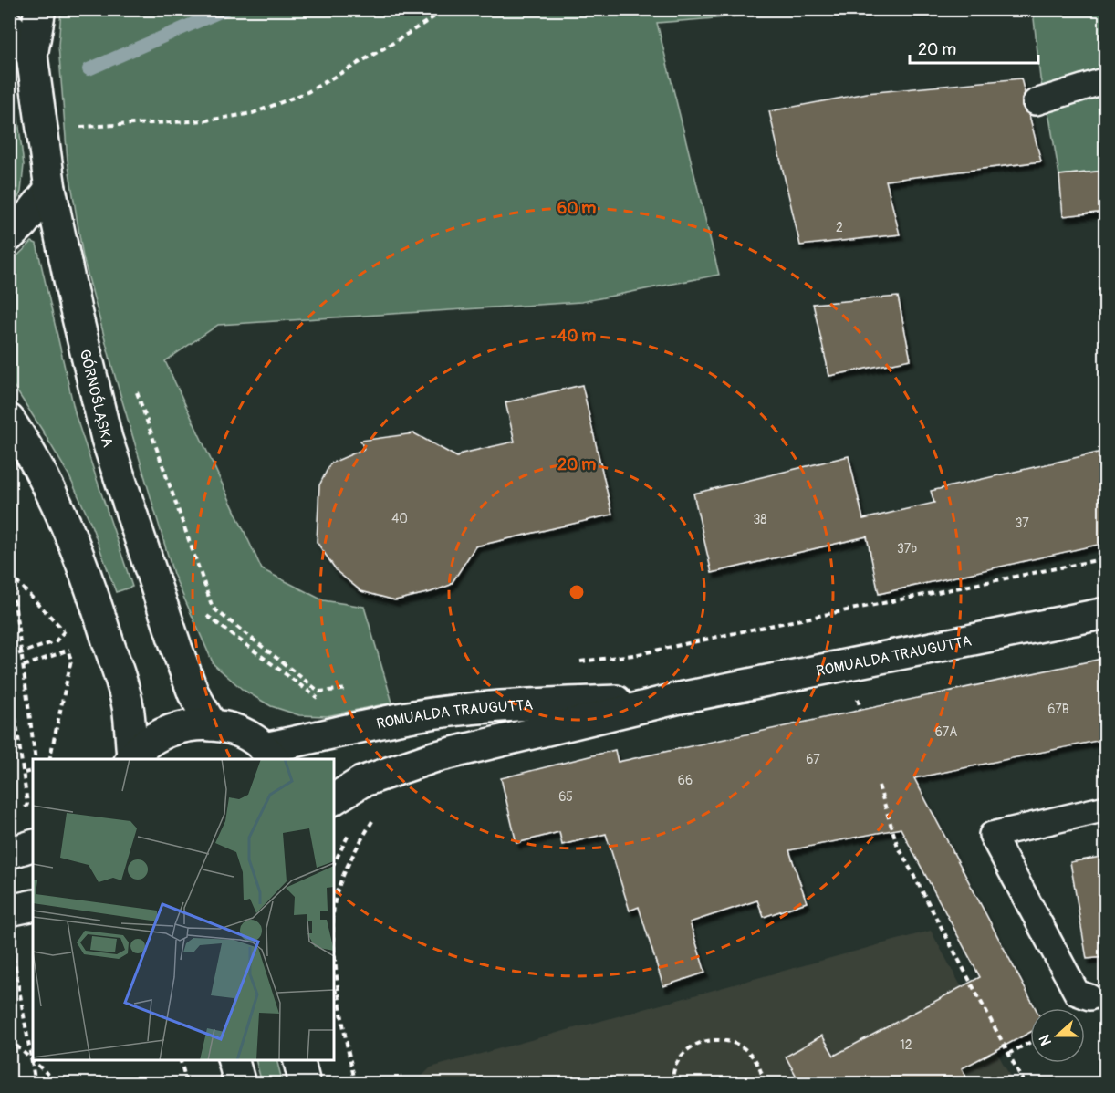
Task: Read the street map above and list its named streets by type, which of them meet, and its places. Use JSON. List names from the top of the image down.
{
  "streets": {
    "street": ["GÓRNOŚLĄSKA", "ROMUALDA TRAUGUTTA"]
  },
  "house_numbers": [
    "2",
    "40",
    "38",
    "37",
    "37b",
    "67B",
    "67A",
    "67",
    "66",
    "65",
    "12"
  ],
  "scale_bar": "20 m",
  "north": "left",
  "rings": ["60 m", "40 m", "20 m"]
}
